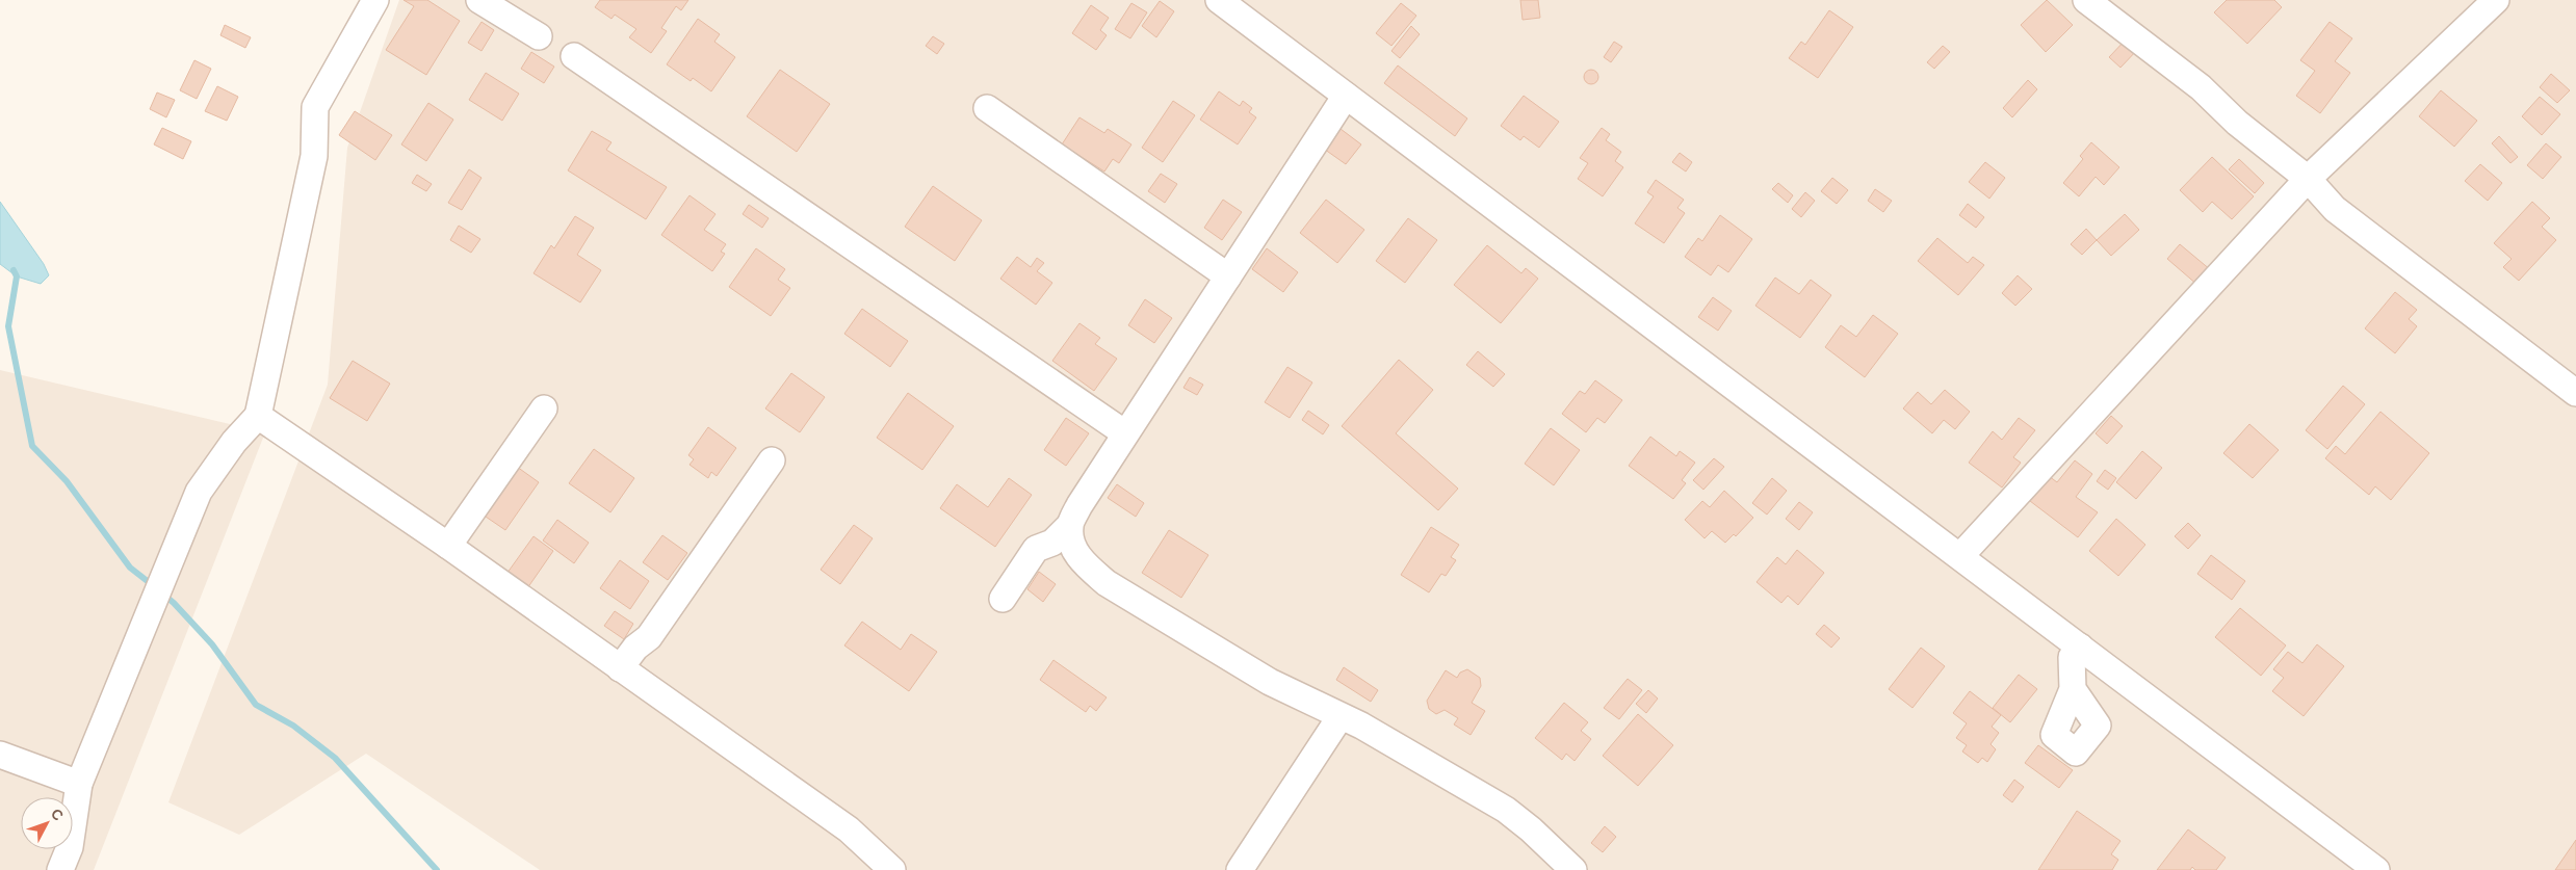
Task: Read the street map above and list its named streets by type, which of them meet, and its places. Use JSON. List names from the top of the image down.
{
  "north": "top right"
}
